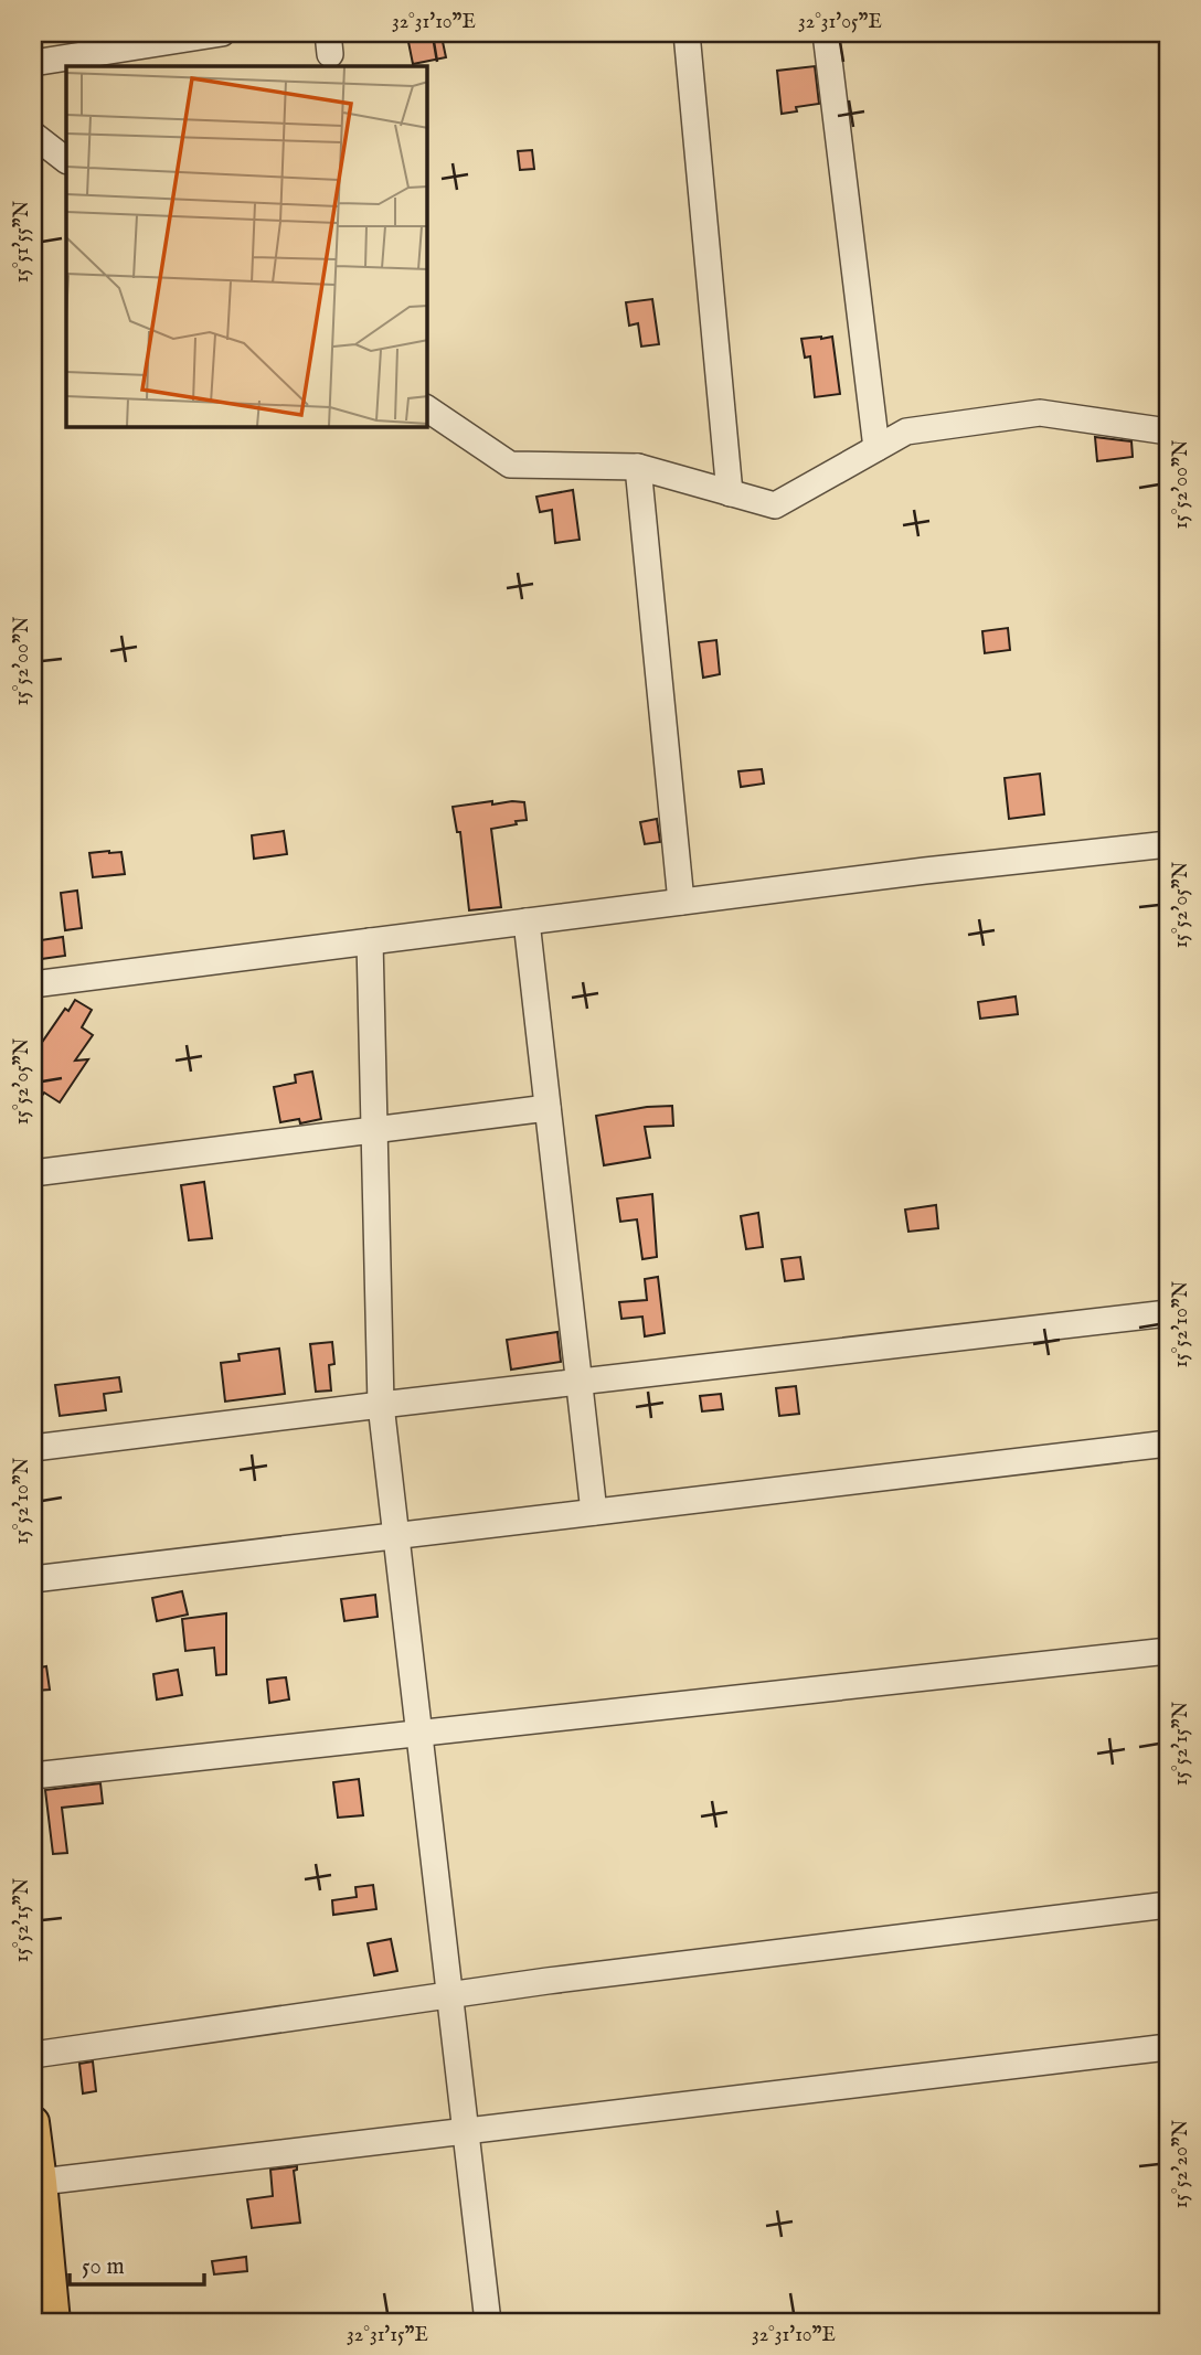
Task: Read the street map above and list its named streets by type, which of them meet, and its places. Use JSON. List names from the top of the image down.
{
  "scale_bar": "50 m",
  "coordinates": [
    "32°31'10\"E",
    "32°31'05\"E",
    "15°51'55\"N",
    "15°52'00\"N",
    "15°52'05\"N",
    "15°52'10\"N",
    "15°52'15\"N",
    "15°52'20\"N",
    "32°31'15\"E"
  ]
}
